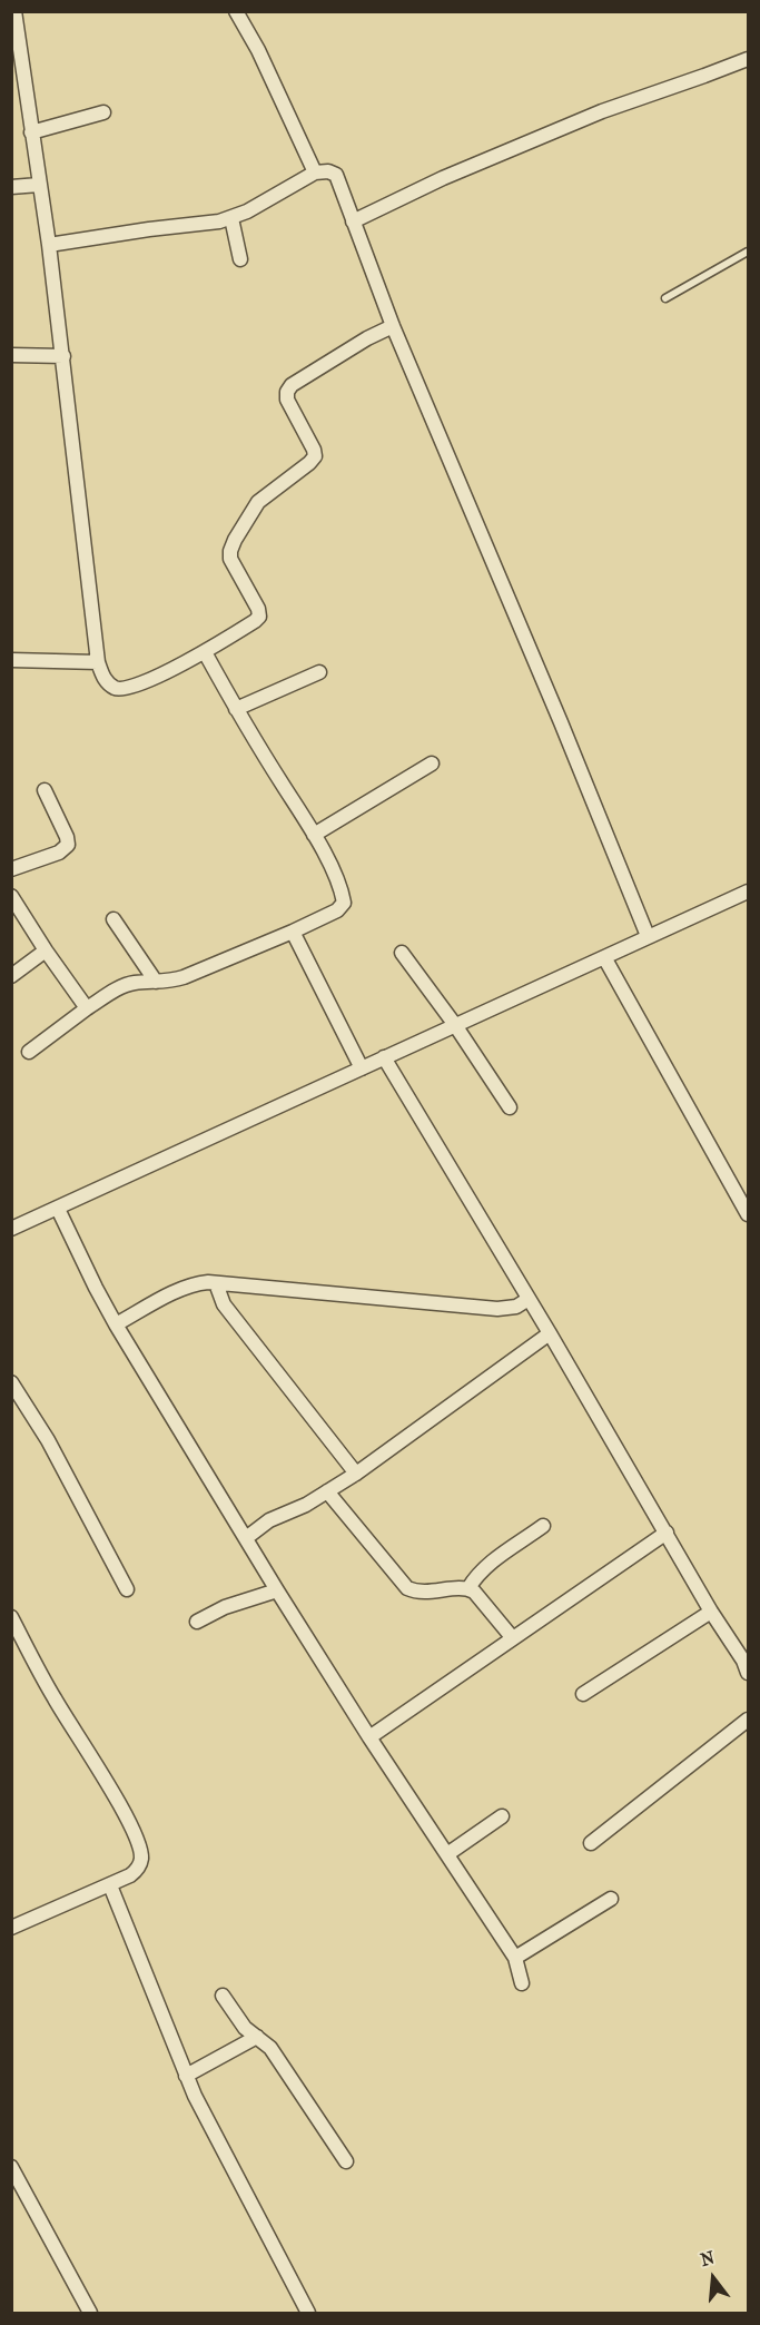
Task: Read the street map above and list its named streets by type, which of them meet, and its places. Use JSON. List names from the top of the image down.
{
  "north": "top"
}
